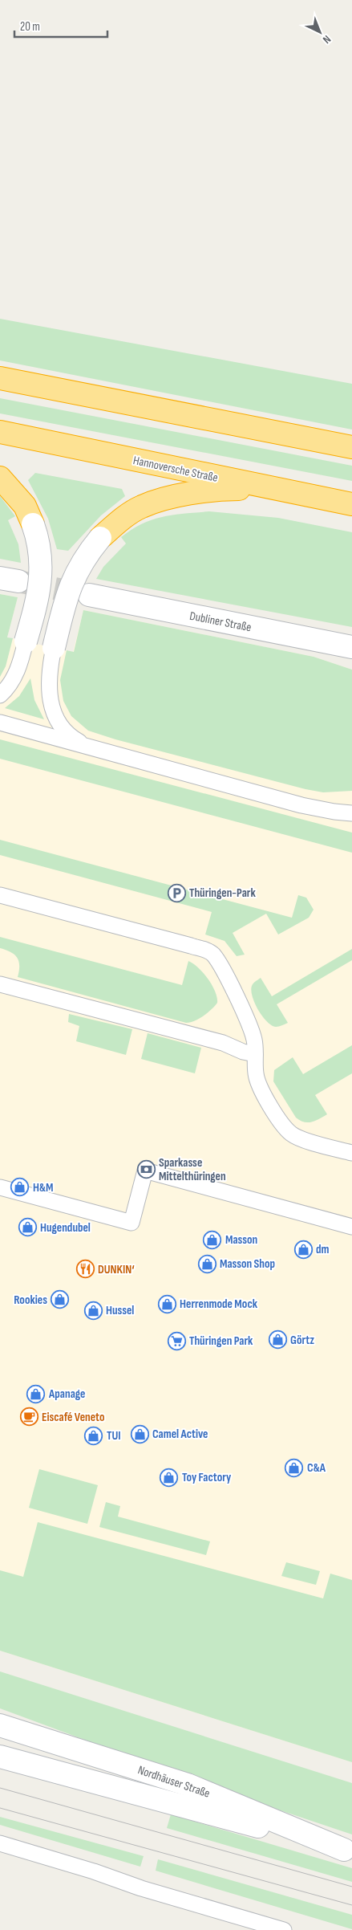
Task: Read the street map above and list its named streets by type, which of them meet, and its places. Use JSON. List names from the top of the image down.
{
  "streets": {
    "highway": ["Hannoversche Straße"],
    "main road": ["Dubliner Straße", "Nordhäuser Straße"]
  },
  "places": {
    "parking": ["Thüringen-Park"],
    "bank": ["Sparkasse Mittelthüringen"],
    "shop": [
      "H&M",
      "Hugendubel",
      "Masson",
      "dm",
      "Masson Shop",
      "Rookies",
      "Herrenmode Mock",
      "Hussel",
      "Görtz",
      "Apanage",
      "Camel Active",
      "TUI",
      "C&A",
      "Toy Factory"
    ],
    "restaurant": ["DUNKIN‘"],
    "supermarket": ["Thüringen Park"],
    "cafe": ["Eiscafé Veneto"]
  },
  "scale_bar": "20 m",
  "north": "bottom right"
}
